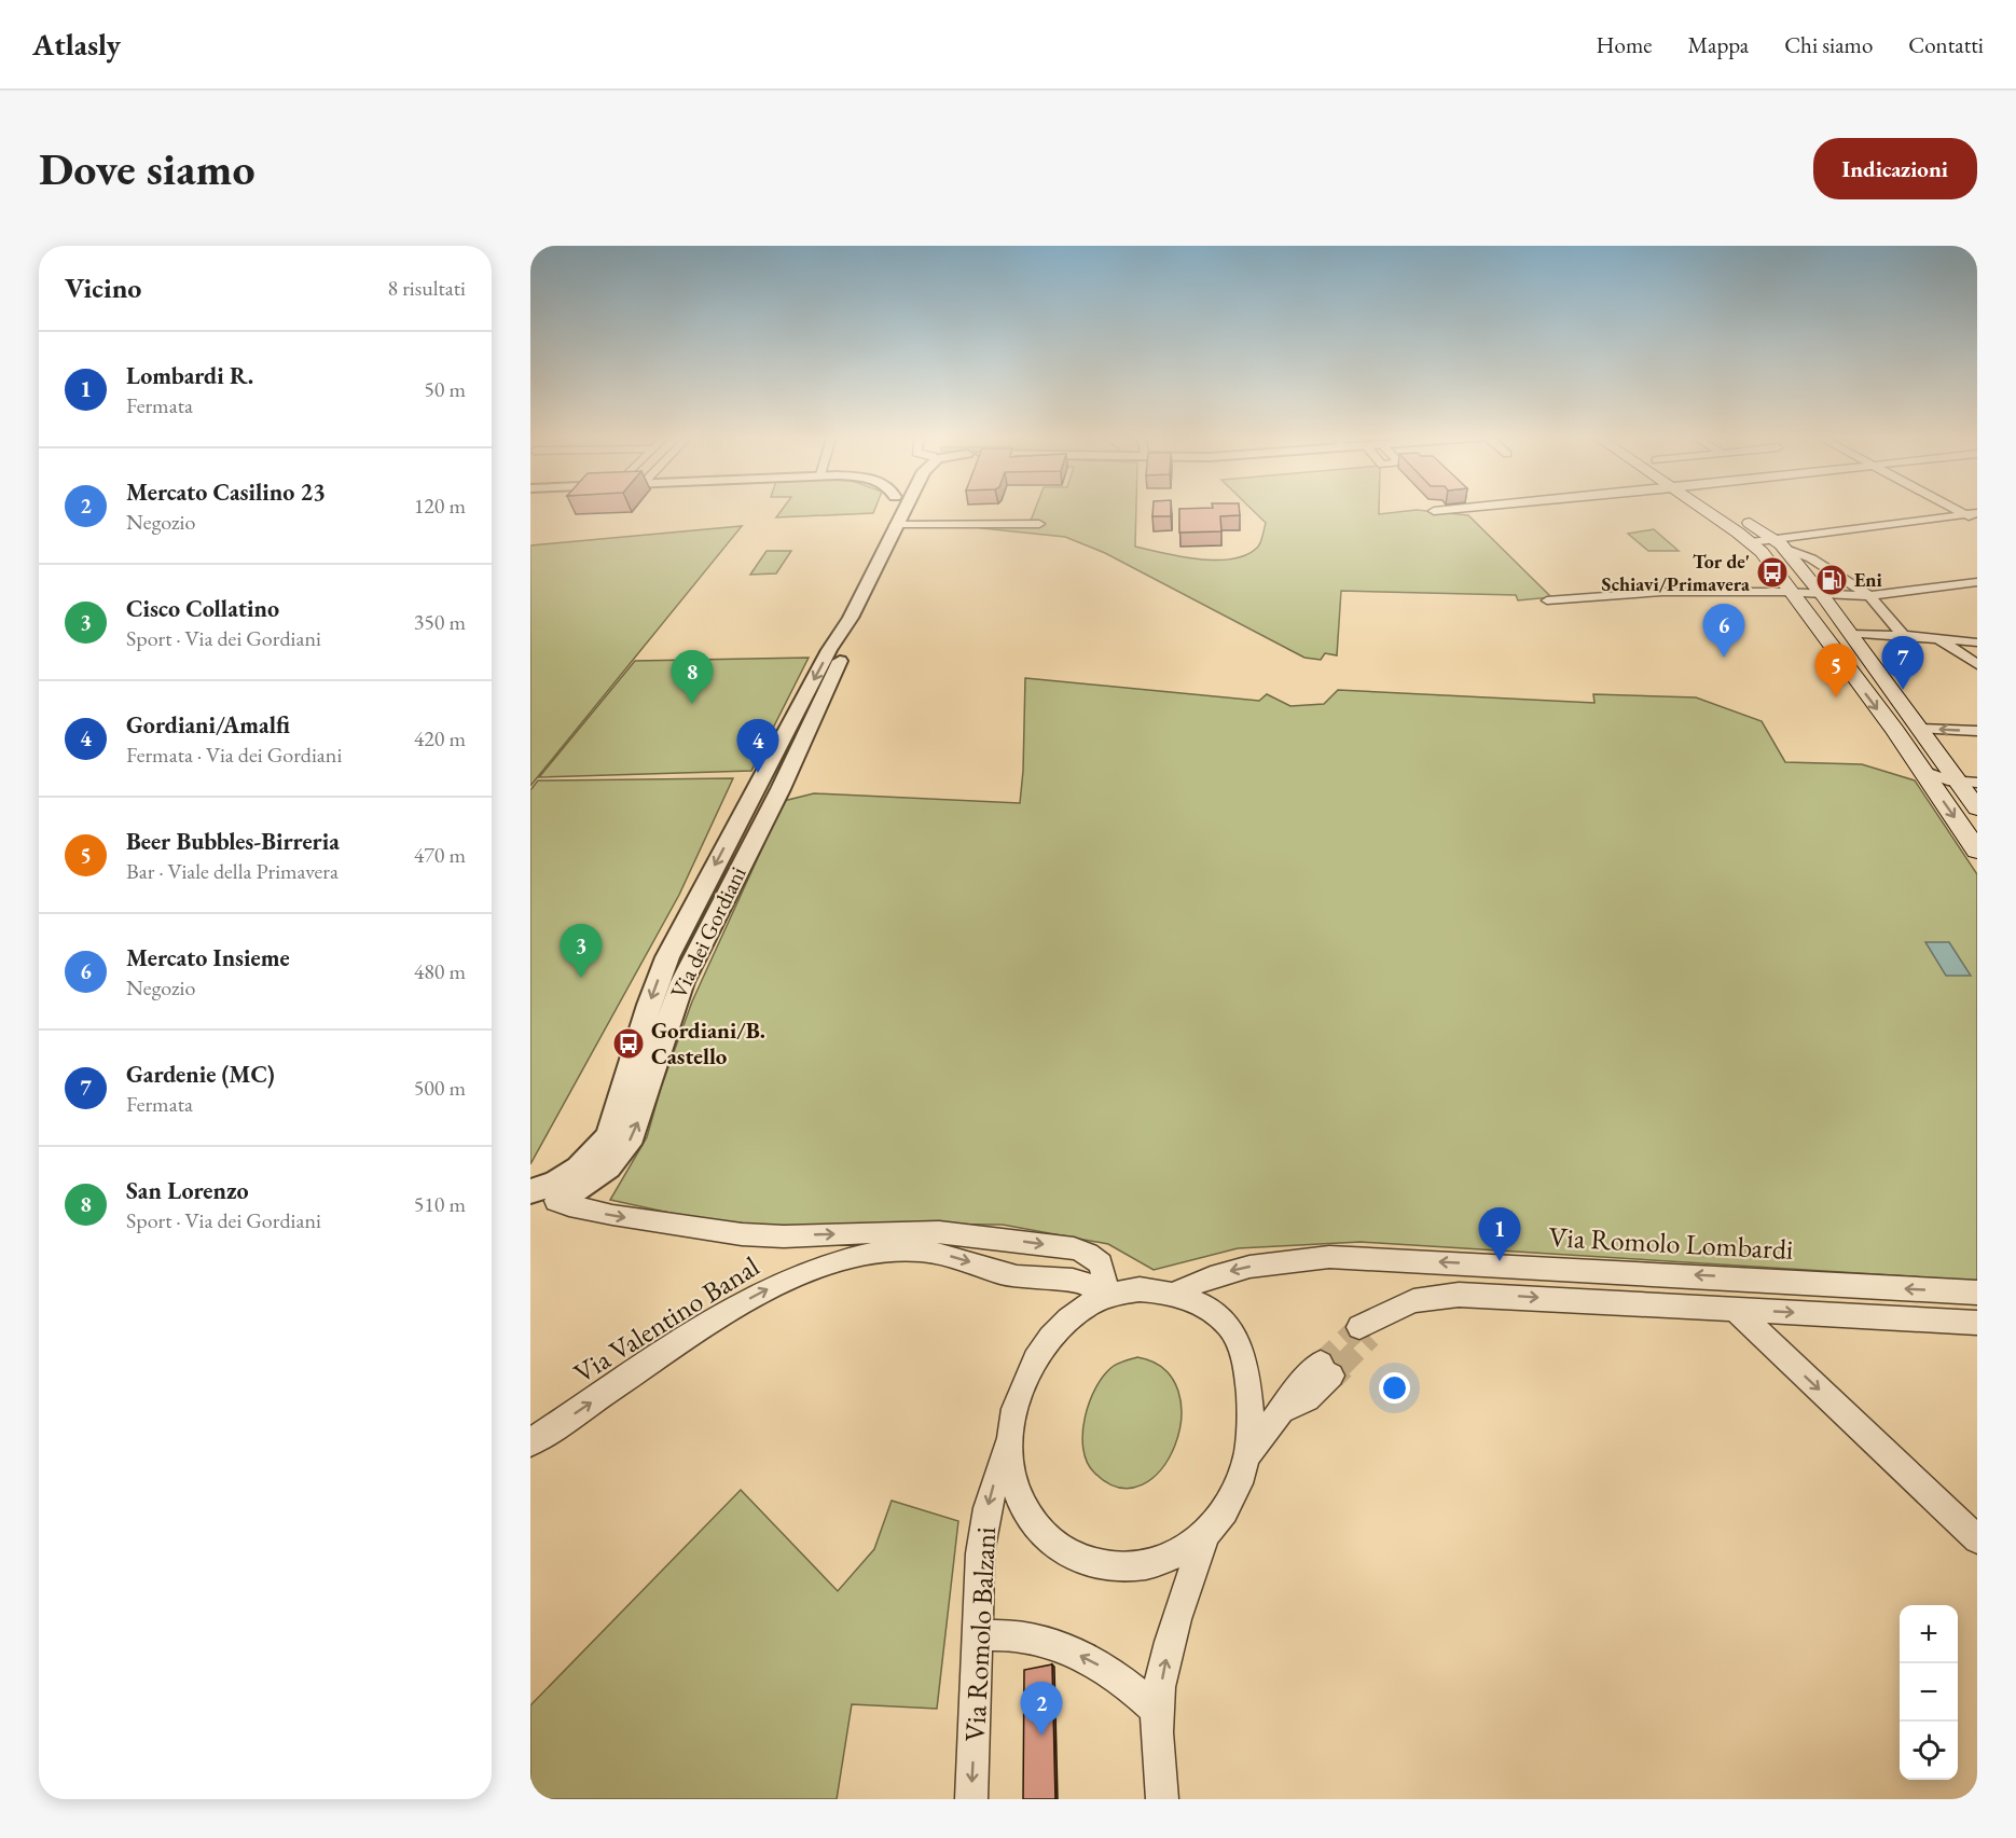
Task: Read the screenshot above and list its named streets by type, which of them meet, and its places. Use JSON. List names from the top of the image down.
{
  "streets": {
    "street": [
      "Via dei Gordiani",
      "Via Romolo Lombardi",
      "Via Valentino Banal",
      "Via Romolo Balzani"
    ]
  },
  "crossings": [
    ["Via Valentino Banal", "Via Romolo Balzani"]
  ],
  "one_way": ["Via Valentino Banal", "Via Romolo Balzani"],
  "places": {
    "bus stop": ["Tor de' Schiavi/Primavera", "Gordiani/B. Castello"],
    "fuel station": ["Eni"]
  },
  "page": {
    "header": "Atlasly",
    "nav": [
      "Home",
      "Mappa",
      "Chi siamo",
      "Contatti"
    ],
    "buttons": "Indicazioni",
    "title": "Dove siamo",
    "heading": ["Vicino", "8 risultati"],
    "list": [
      {
        "mark": "1",
        "name": "Lombardi R.",
        "note": "Fermata",
        "value": "50 m"
      },
      {
        "mark": "2",
        "name": "Mercato Casilino 23",
        "note": "Negozio",
        "value": "120 m"
      },
      {
        "mark": "3",
        "name": "Cisco Collatino",
        "note": "Sport · Via dei Gordiani",
        "value": "350 m"
      },
      {
        "mark": "4",
        "name": "Gordiani/Amalfi",
        "note": "Fermata · Via dei Gordiani",
        "value": "420 m"
      },
      {
        "mark": "5",
        "name": "Beer Bubbles-Birreria",
        "note": "Bar · Viale della Primavera",
        "value": "470 m"
      },
      {
        "mark": "6",
        "name": "Mercato Insieme",
        "note": "Negozio",
        "value": "480 m"
      },
      {
        "mark": "7",
        "name": "Gardenie (MC)",
        "note": "Fermata",
        "value": "500 m"
      },
      {
        "mark": "8",
        "name": "San Lorenzo",
        "note": "Sport · Via dei Gordiani",
        "value": "510 m"
      }
    ],
    "pins": [
      "6",
      "7",
      "5",
      "8",
      "4",
      "3",
      "1",
      "2"
    ],
    "map_buttons": ["+", "−"]
  }
}
